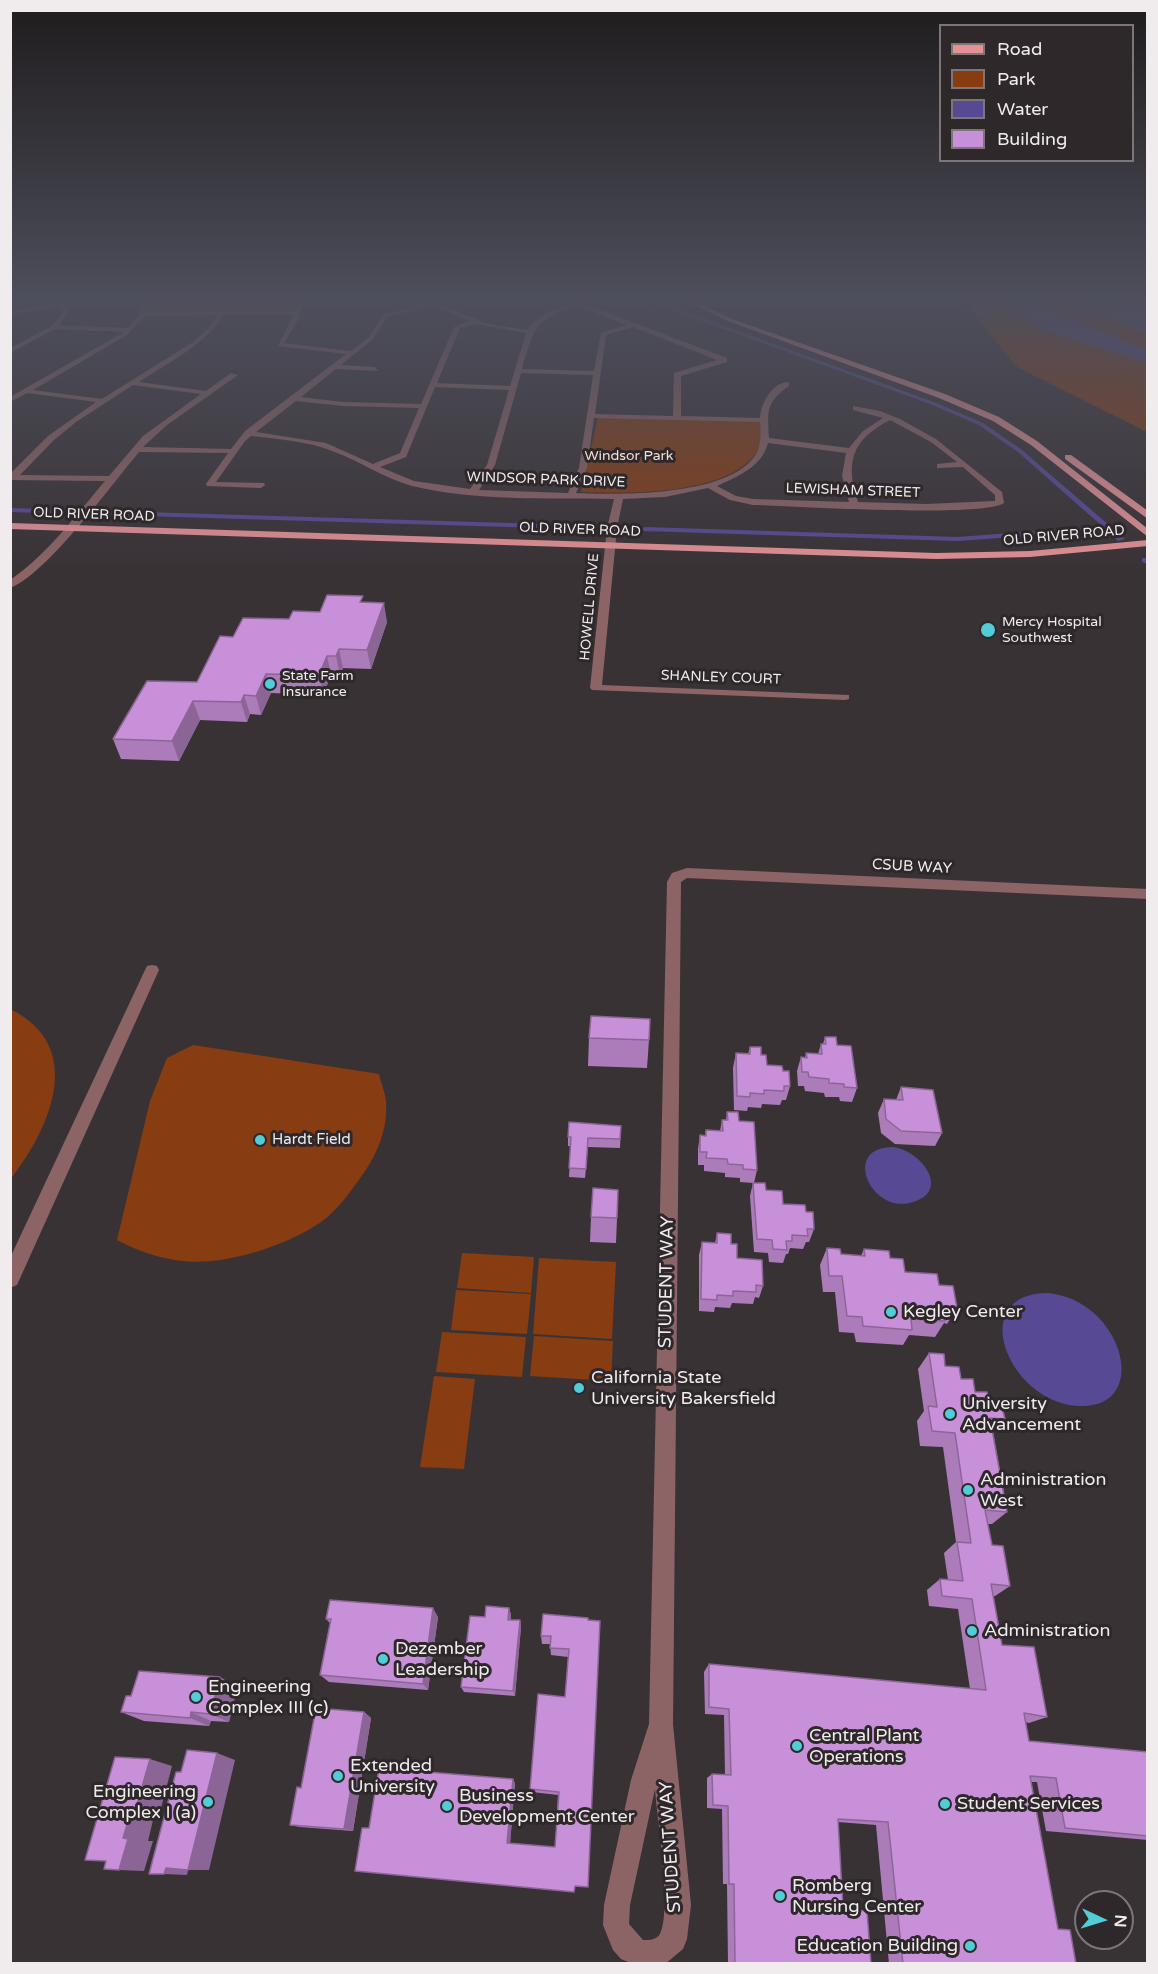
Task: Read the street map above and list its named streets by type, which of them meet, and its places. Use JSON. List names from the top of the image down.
{
  "streets": {
    "main road": ["OLD RIVER ROAD"],
    "street": [
      "WINDSOR PARK DRIVE",
      "LEWISHAM STREET",
      "HOWELL DRIVE",
      "SHANLEY COURT",
      "CSUB WAY",
      "STUDENT WAY"
    ]
  },
  "crossings": [
    ["WINDSOR PARK DRIVE", "LEWISHAM STREET"],
    ["WINDSOR PARK DRIVE", "HOWELL DRIVE"],
    ["OLD RIVER ROAD", "HOWELL DRIVE"],
    ["HOWELL DRIVE", "SHANLEY COURT"],
    ["CSUB WAY", "STUDENT WAY"]
  ],
  "parks": ["Windsor Park"],
  "places": [
    "Mercy Hospital Southwest",
    "State Farm Insurance",
    "Hardt Field",
    "Kegley Center",
    "California State University Bakersfield",
    "University Advancement",
    "Administration West",
    "Administration",
    "Dezember Leadership",
    "Engineering Complex III (c)",
    "Central Plant Operations",
    "Extended University",
    "Engineering Complex I (a)",
    "Student Services",
    "Business Development Center",
    "Romberg Nursing Center",
    "Education Building"
  ],
  "legend": [
    "Road",
    "Park",
    "Water",
    "Building"
  ],
  "north": "right"
}
